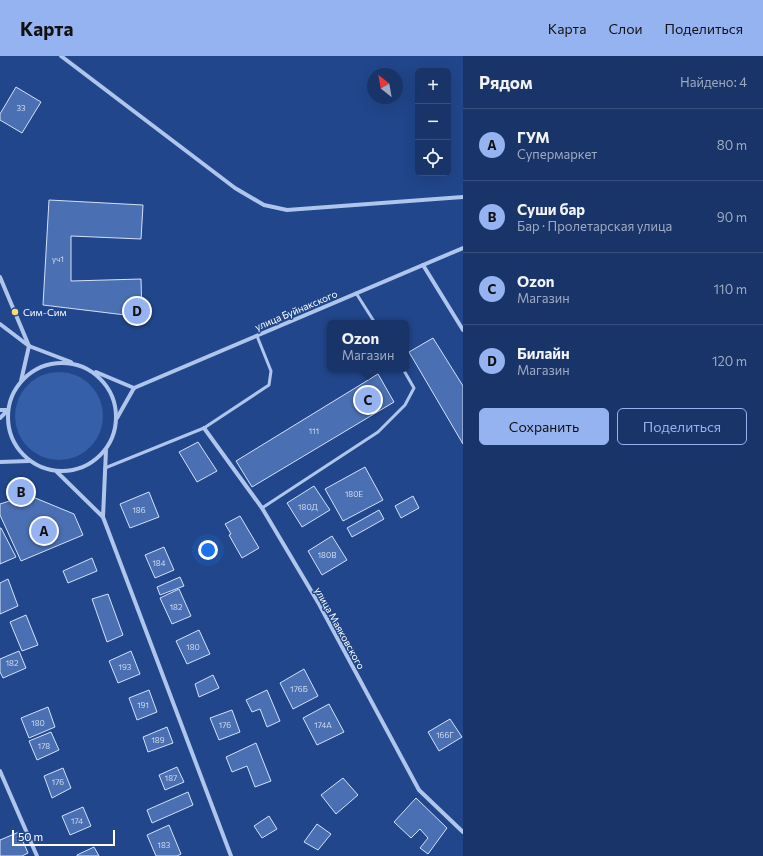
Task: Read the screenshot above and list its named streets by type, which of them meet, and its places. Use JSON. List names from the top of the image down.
{
  "streets": {
    "street": ["улица Буйнакского", "улица Маяковского"]
  },
  "places": ["Сим-Сим"],
  "house_numbers": [
    "33",
    "уч1",
    "111",
    "180Е",
    "180Д",
    "186",
    "180В",
    "184",
    "182",
    "180",
    "182",
    "193",
    "176Б",
    "191",
    "180",
    "176",
    "174А",
    "166Г",
    "189",
    "178",
    "187",
    "176",
    "174",
    "183"
  ],
  "scale_bar": "50 m",
  "north": "top left",
  "page": {
    "header": "Карта",
    "nav": ["Карта", "Слои", "Поделиться"],
    "heading": ["Рядом", "Найдено: 4"],
    "map_buttons": ["+", "−"],
    "list": [
      {
        "mark": "A",
        "name": "ГУМ",
        "note": "Супермаркет",
        "value": "80 m"
      },
      {
        "mark": "B",
        "name": "Суши бар",
        "note": "Бар · Пролетарская улица",
        "value": "90 m"
      },
      {
        "mark": "C",
        "name": "Ozon",
        "note": "Магазин",
        "value": "110 m"
      },
      {
        "mark": "D",
        "name": "Билайн",
        "note": "Магазин",
        "value": "120 m"
      }
    ],
    "pins": [
      "D",
      "C",
      "B",
      "A"
    ],
    "popup": ["Ozon", "Магазин"],
    "buttons": ["Сохранить", "Поделиться"],
    "scale": "50 m"
  }
}
